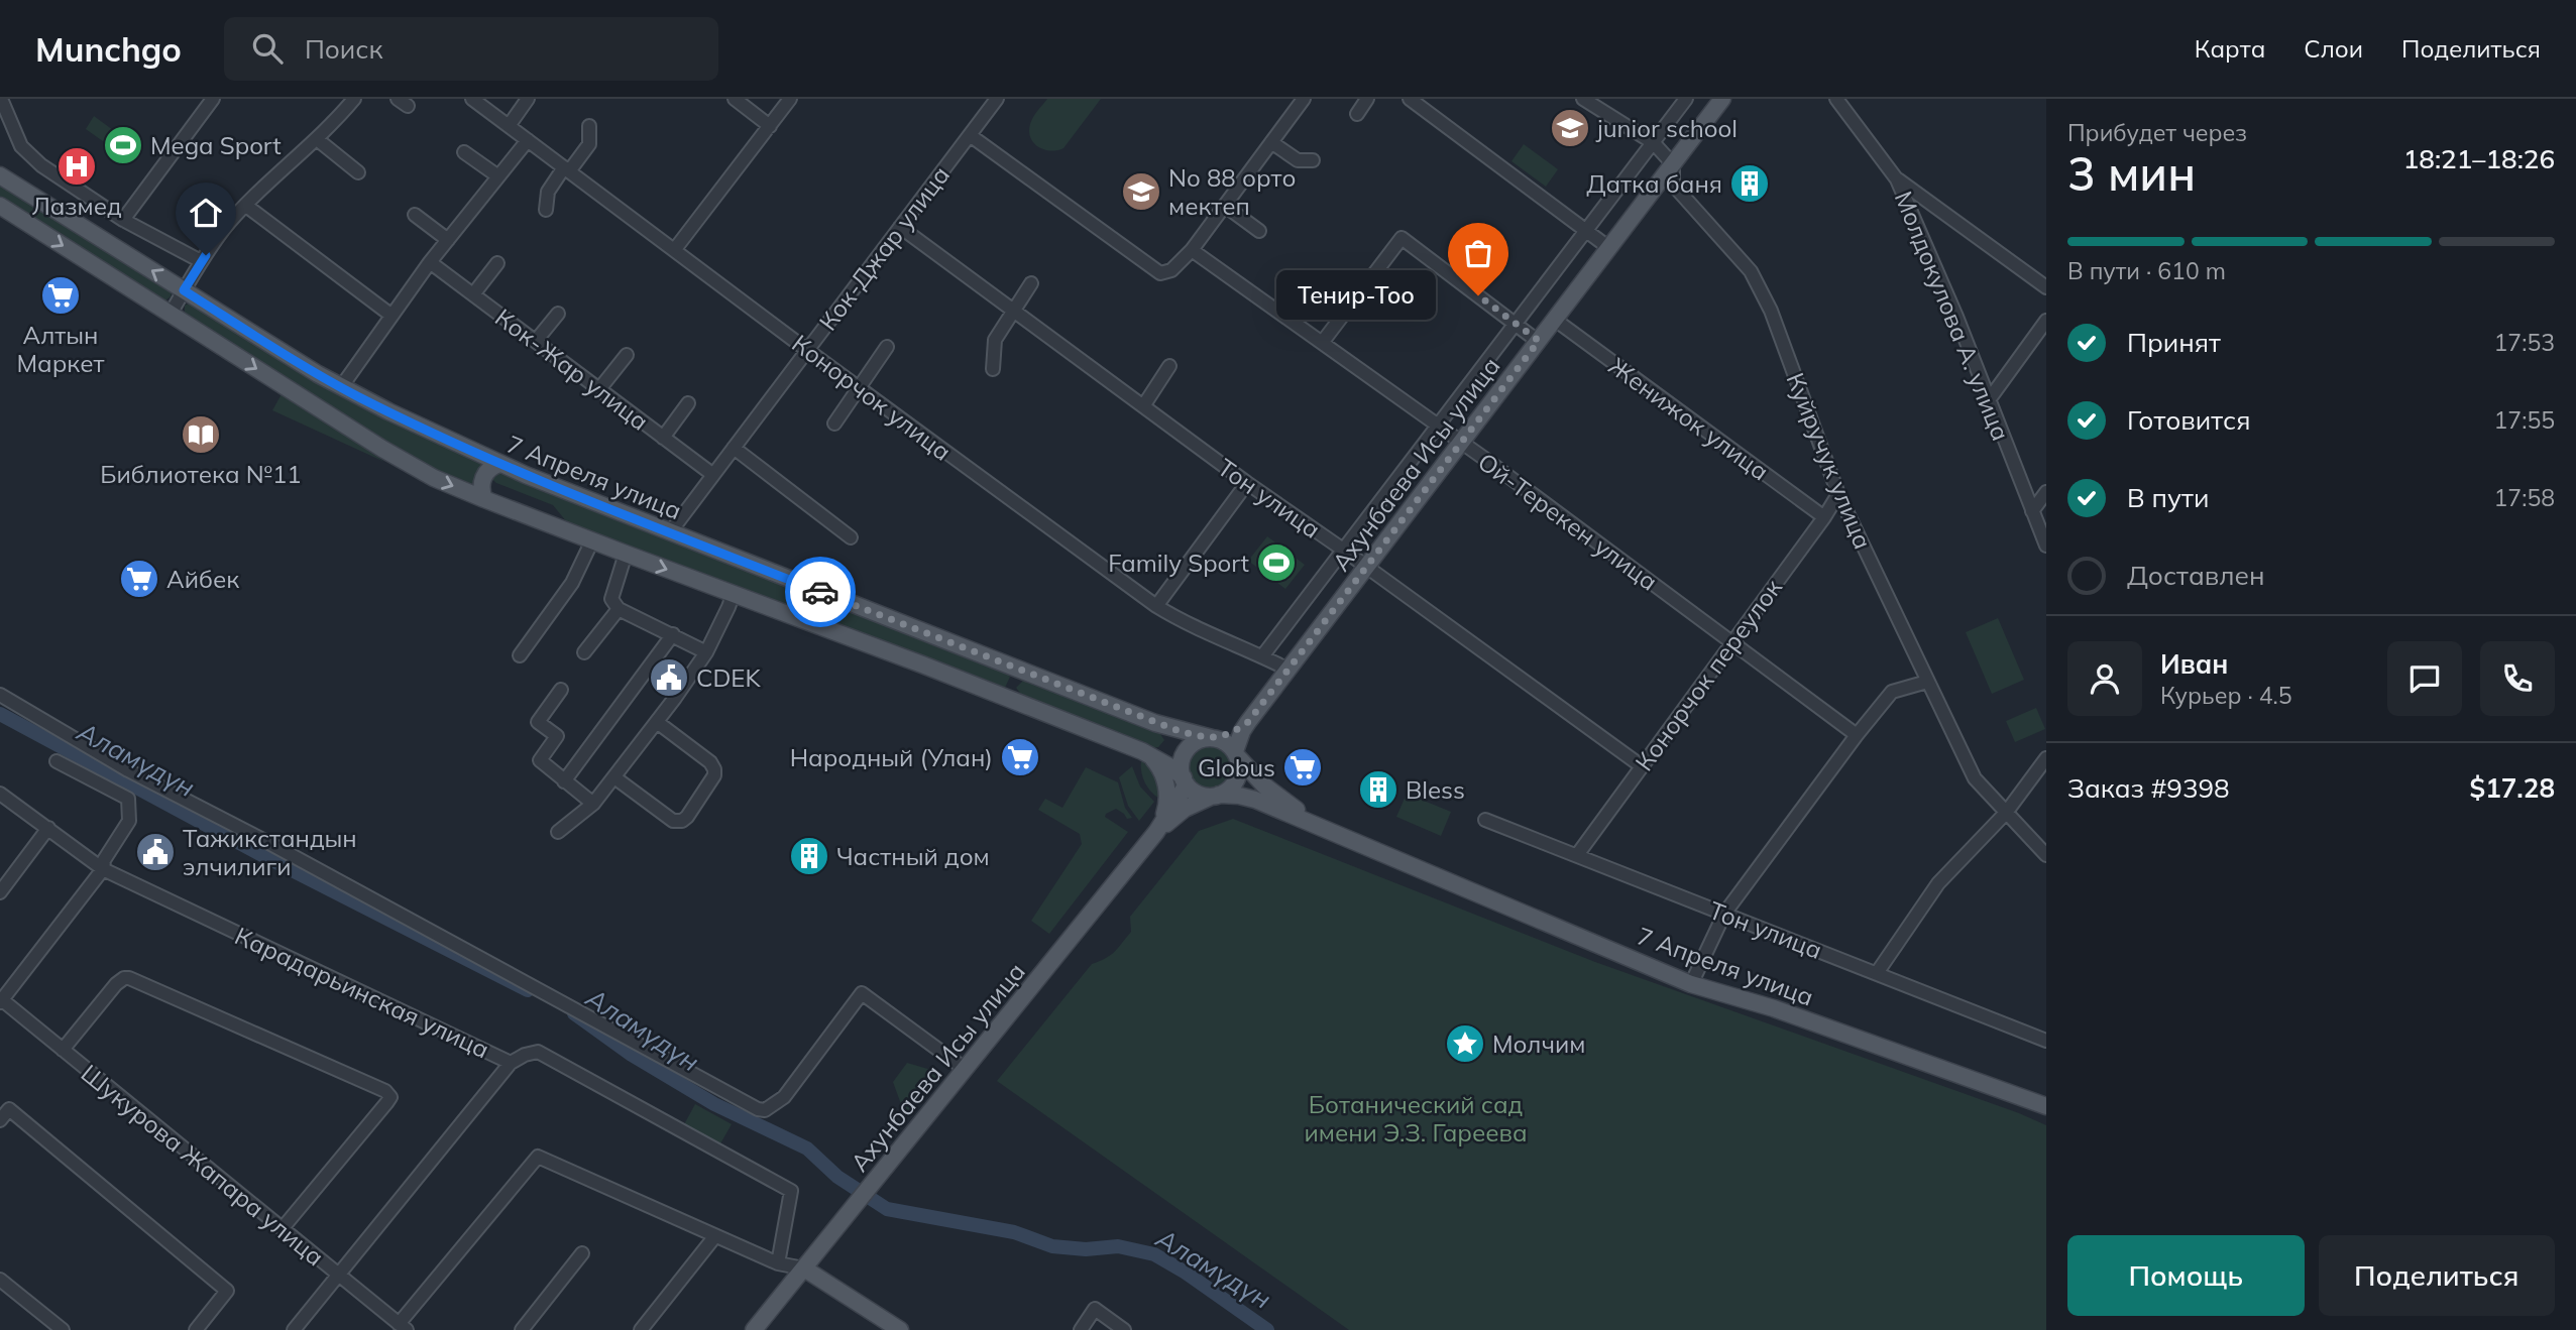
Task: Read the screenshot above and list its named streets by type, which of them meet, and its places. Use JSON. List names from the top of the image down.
{
  "streets": {
    "main road": ["Ахунбаева Исы улица", "7 Апреля улица"],
    "street": [
      "Кок-Джар улица",
      "Молдокулова А. улица",
      "Кок-Жар улица",
      "Конорчок улица",
      "Женижок улица",
      "Куйручук улица",
      "Тон улица",
      "Ой-Терекен улица",
      "Конорчок переулок",
      "Карадарьинская улица",
      "Шукурова Жапара улица"
    ]
  },
  "crossings": [
    ["Кок-Джар улица", "Кок-Жар улица"],
    ["Кок-Джар улица", "Конорчок улица"],
    ["Кок-Джар улица", "7 Апреля улица"],
    ["Кок-Джар улица", "Тон улица"],
    ["Конорчок улица", "Ахунбаева Исы улица"],
    ["Женижок улица", "Ахунбаева Исы улица"],
    ["Женижок улица", "Конорчок переулок"],
    ["Куйручук улица", "Ахунбаева Исы улица"],
    ["Куйручук улица", "Конорчок переулок"],
    ["Ахунбаева Исы улица", "7 Апреля улица"],
    ["Ахунбаева Исы улица", "Тон улица"],
    ["Ахунбаева Исы улица", "Ой-Терекен улица"],
    ["Тон улица", "Конорчок переулок"],
    ["Ой-Терекен улица", "Конорчок переулок"]
  ],
  "water": ["Аламүдүн"],
  "parks": ["Ботанический сад имени Э.З. Гареева"],
  "places": {
    "school or university": ["junior school", "No 88 орто мектеп"],
    "sports": ["Mega Sport", "Family Sport"],
    "hospital": ["Лазмед"],
    "building": ["Датка баня", "Bless", "Частный дом"],
    "supermarket": [
      "Алтын Маркет",
      "Айбек",
      "Народный (Улан)",
      "Globus"
    ],
    "other": ["Тенир-Тоо"],
    "library": ["Библиотека №11"],
    "public building": ["CDEK", "Тажикстандын элчилиги"],
    "place": ["Молчим"]
  },
  "page": {
    "header": "Munchgo",
    "search": "Поиск",
    "nav": ["Карта", "Слои", "Поделиться"],
    "heading": ["3 мин", "Прибудет через", "18:21–18:26"],
    "panel": [
      "Иван",
      "Курьер · 4.5",
      "Заказ #9398",
      "$17.28"
    ],
    "bar": "В пути · 610 m",
    "bubble": "Тенир-Тоо",
    "list": [
      ["Принят", "17:53"],
      ["Готовится", "17:55"],
      ["В пути", "17:58"],
      "Доставлен"
    ],
    "buttons": ["Помощь", "Поделиться"]
  }
}
